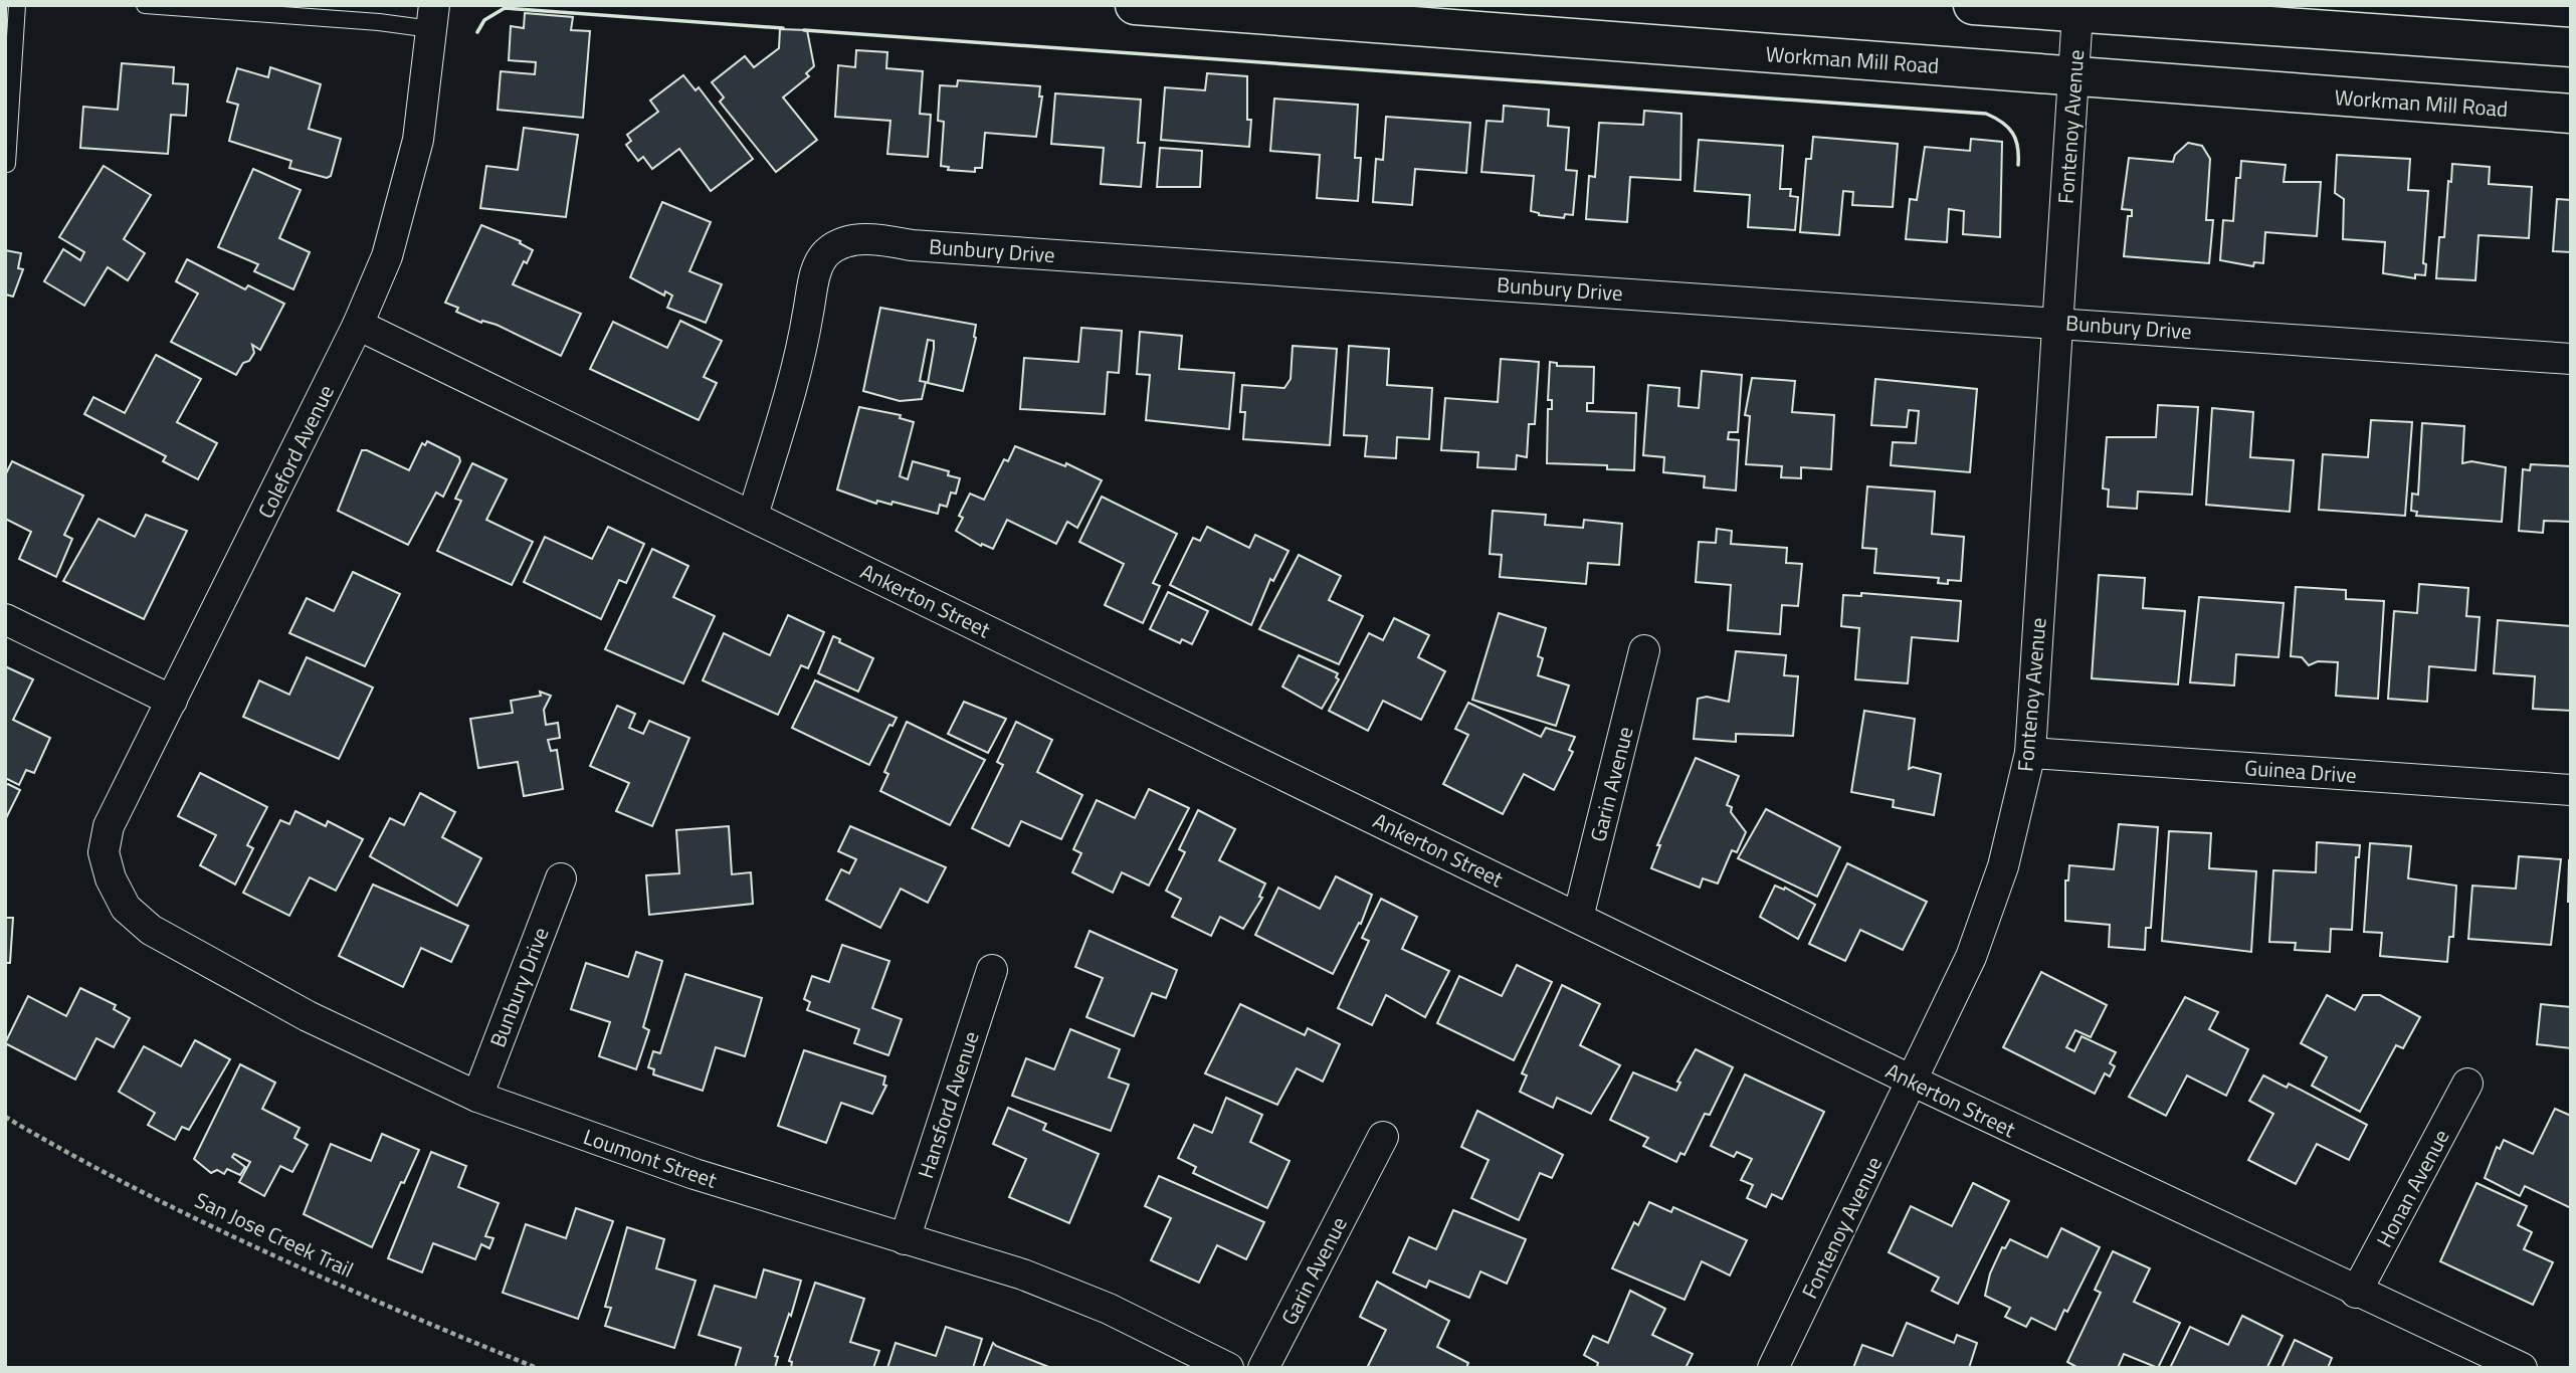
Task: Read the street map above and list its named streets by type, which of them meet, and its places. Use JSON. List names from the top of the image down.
{
  "streets": {
    "main road": ["Workman Mill Road"],
    "street": [
      "Fontenoy Avenue",
      "Bunbury Drive",
      "Coleford Avenue",
      "Ankerton Street",
      "Guinea Drive",
      "Garin Avenue",
      "Hansford Avenue",
      "Loumont Street",
      "Honan Avenue"
    ],
    "path": ["San Jose Creek Trail"]
  },
  "crossings": [
    ["Workman Mill Road", "Fontenoy Avenue"],
    ["Fontenoy Avenue", "Bunbury Drive"],
    ["Fontenoy Avenue", "Ankerton Street"],
    ["Fontenoy Avenue", "Guinea Drive"],
    ["Bunbury Drive", "Ankerton Street"],
    ["Bunbury Drive", "Loumont Street"],
    ["Coleford Avenue", "Ankerton Street"],
    ["Coleford Avenue", "Loumont Street"],
    ["Ankerton Street", "Garin Avenue"],
    ["Ankerton Street", "Honan Avenue"],
    ["Hansford Avenue", "Loumont Street"]
  ]
}
